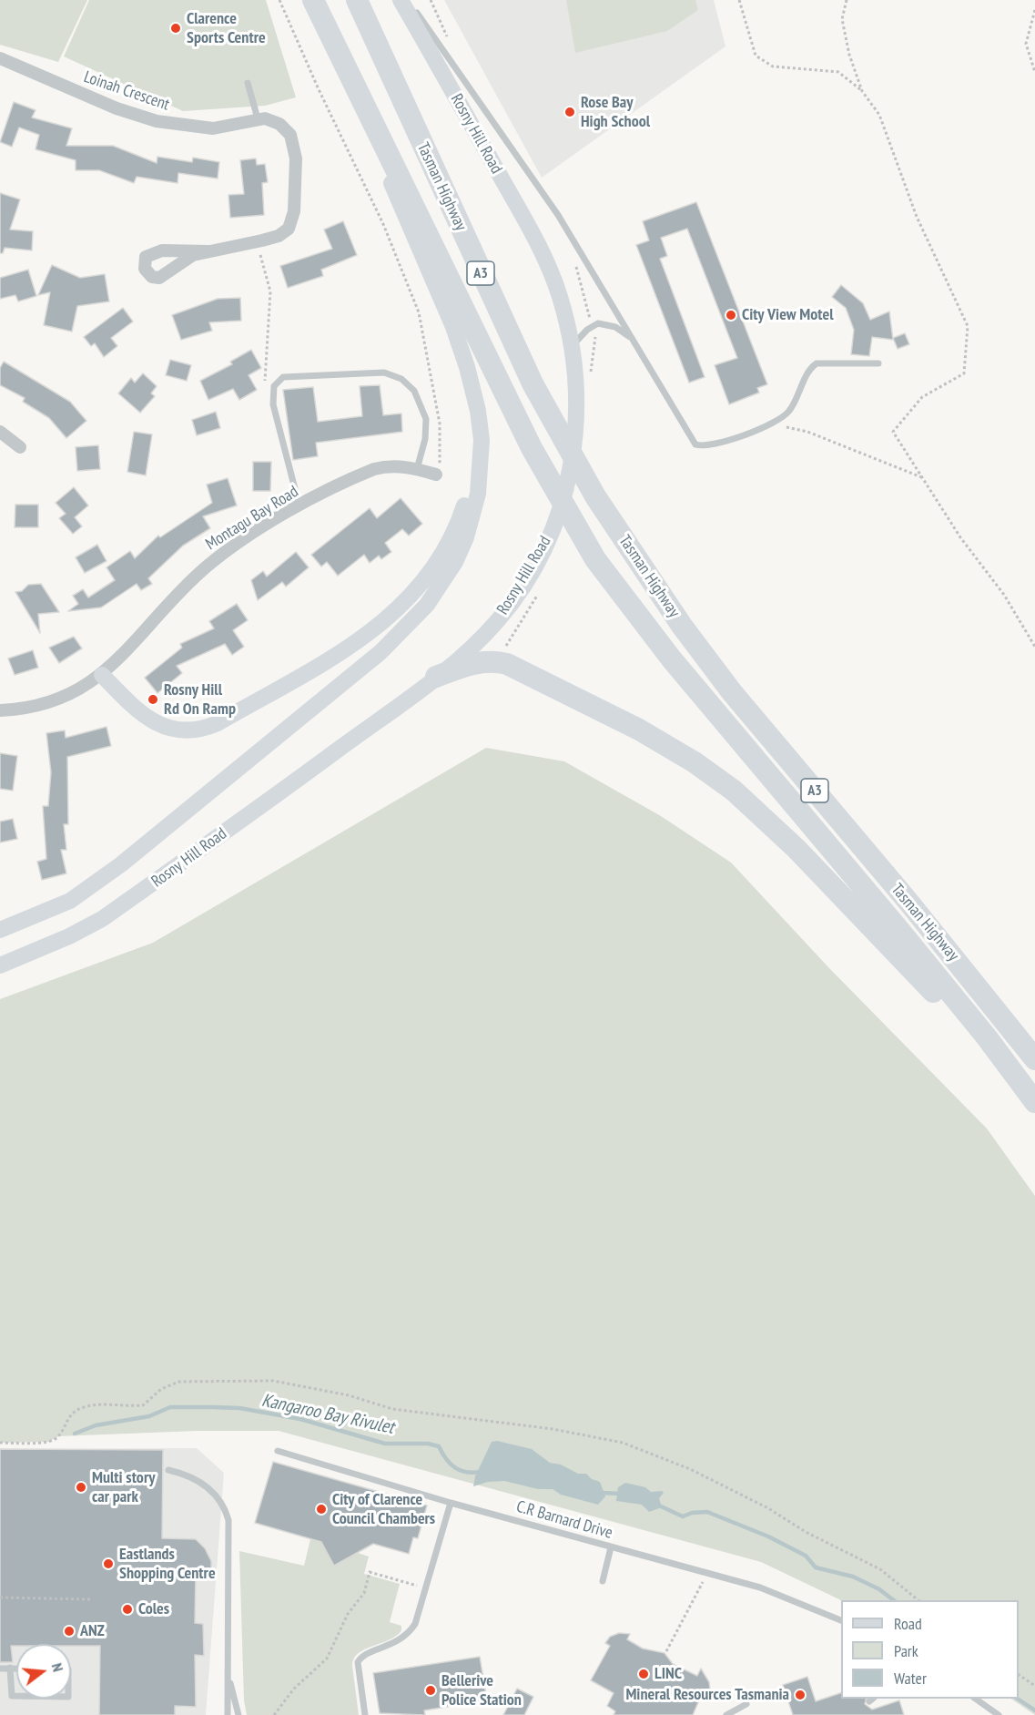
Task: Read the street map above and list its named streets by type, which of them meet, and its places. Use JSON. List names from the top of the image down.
{
  "streets": {
    "highway": ["Tasman Highway", "A3"],
    "main road": ["Rosny Hill Road"],
    "street": ["Loinah Crescent", "Montagu Bay Road"],
    "lane": ["C.R Barnard Drive"]
  },
  "water": ["Kangaroo Bay Rivulet"],
  "places": [
    "Clarence Sports Centre",
    "Rose Bay High School",
    "City View Motel",
    "Rosny Hill Rd On Ramp",
    "Multi story car park",
    "City of Clarence Council Chambers",
    "Eastlands Shopping Centre",
    "Coles",
    "ANZ",
    "LINC",
    "Bellerive Police Station",
    "Mineral Resources Tasmania"
  ],
  "legend": ["Road", "Park", "Water"],
  "north": "right"
}
